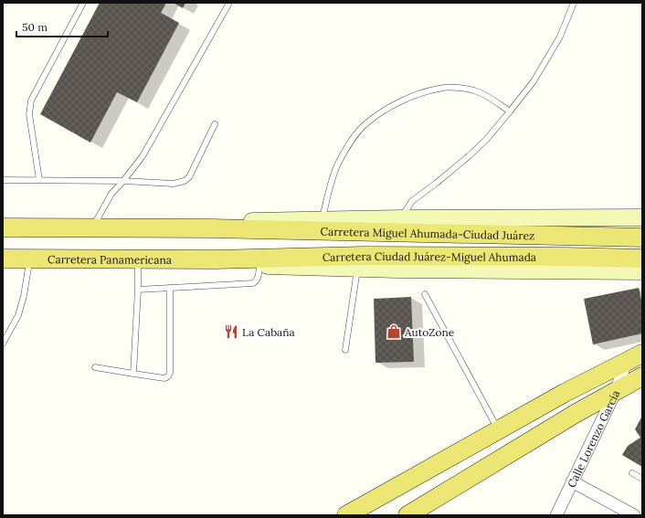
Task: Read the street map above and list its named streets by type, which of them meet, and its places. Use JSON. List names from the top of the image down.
{
  "streets": {
    "main road": ["Carretera Miguel Ahumada-Ciudad Juárez", "Carretera Ciudad Juárez-Miguel Ahumada", "Carretera Panamericana"],
    "street": ["Calle Lorenzo García"]
  },
  "crossings": [
    ["Carretera Ciudad Juárez-Miguel Ahumada", "Carretera Panamericana"]
  ],
  "places": {
    "restaurant": ["La Cabaña"],
    "shop": ["AutoZone"]
  },
  "scale_bar": "50 m"
}
